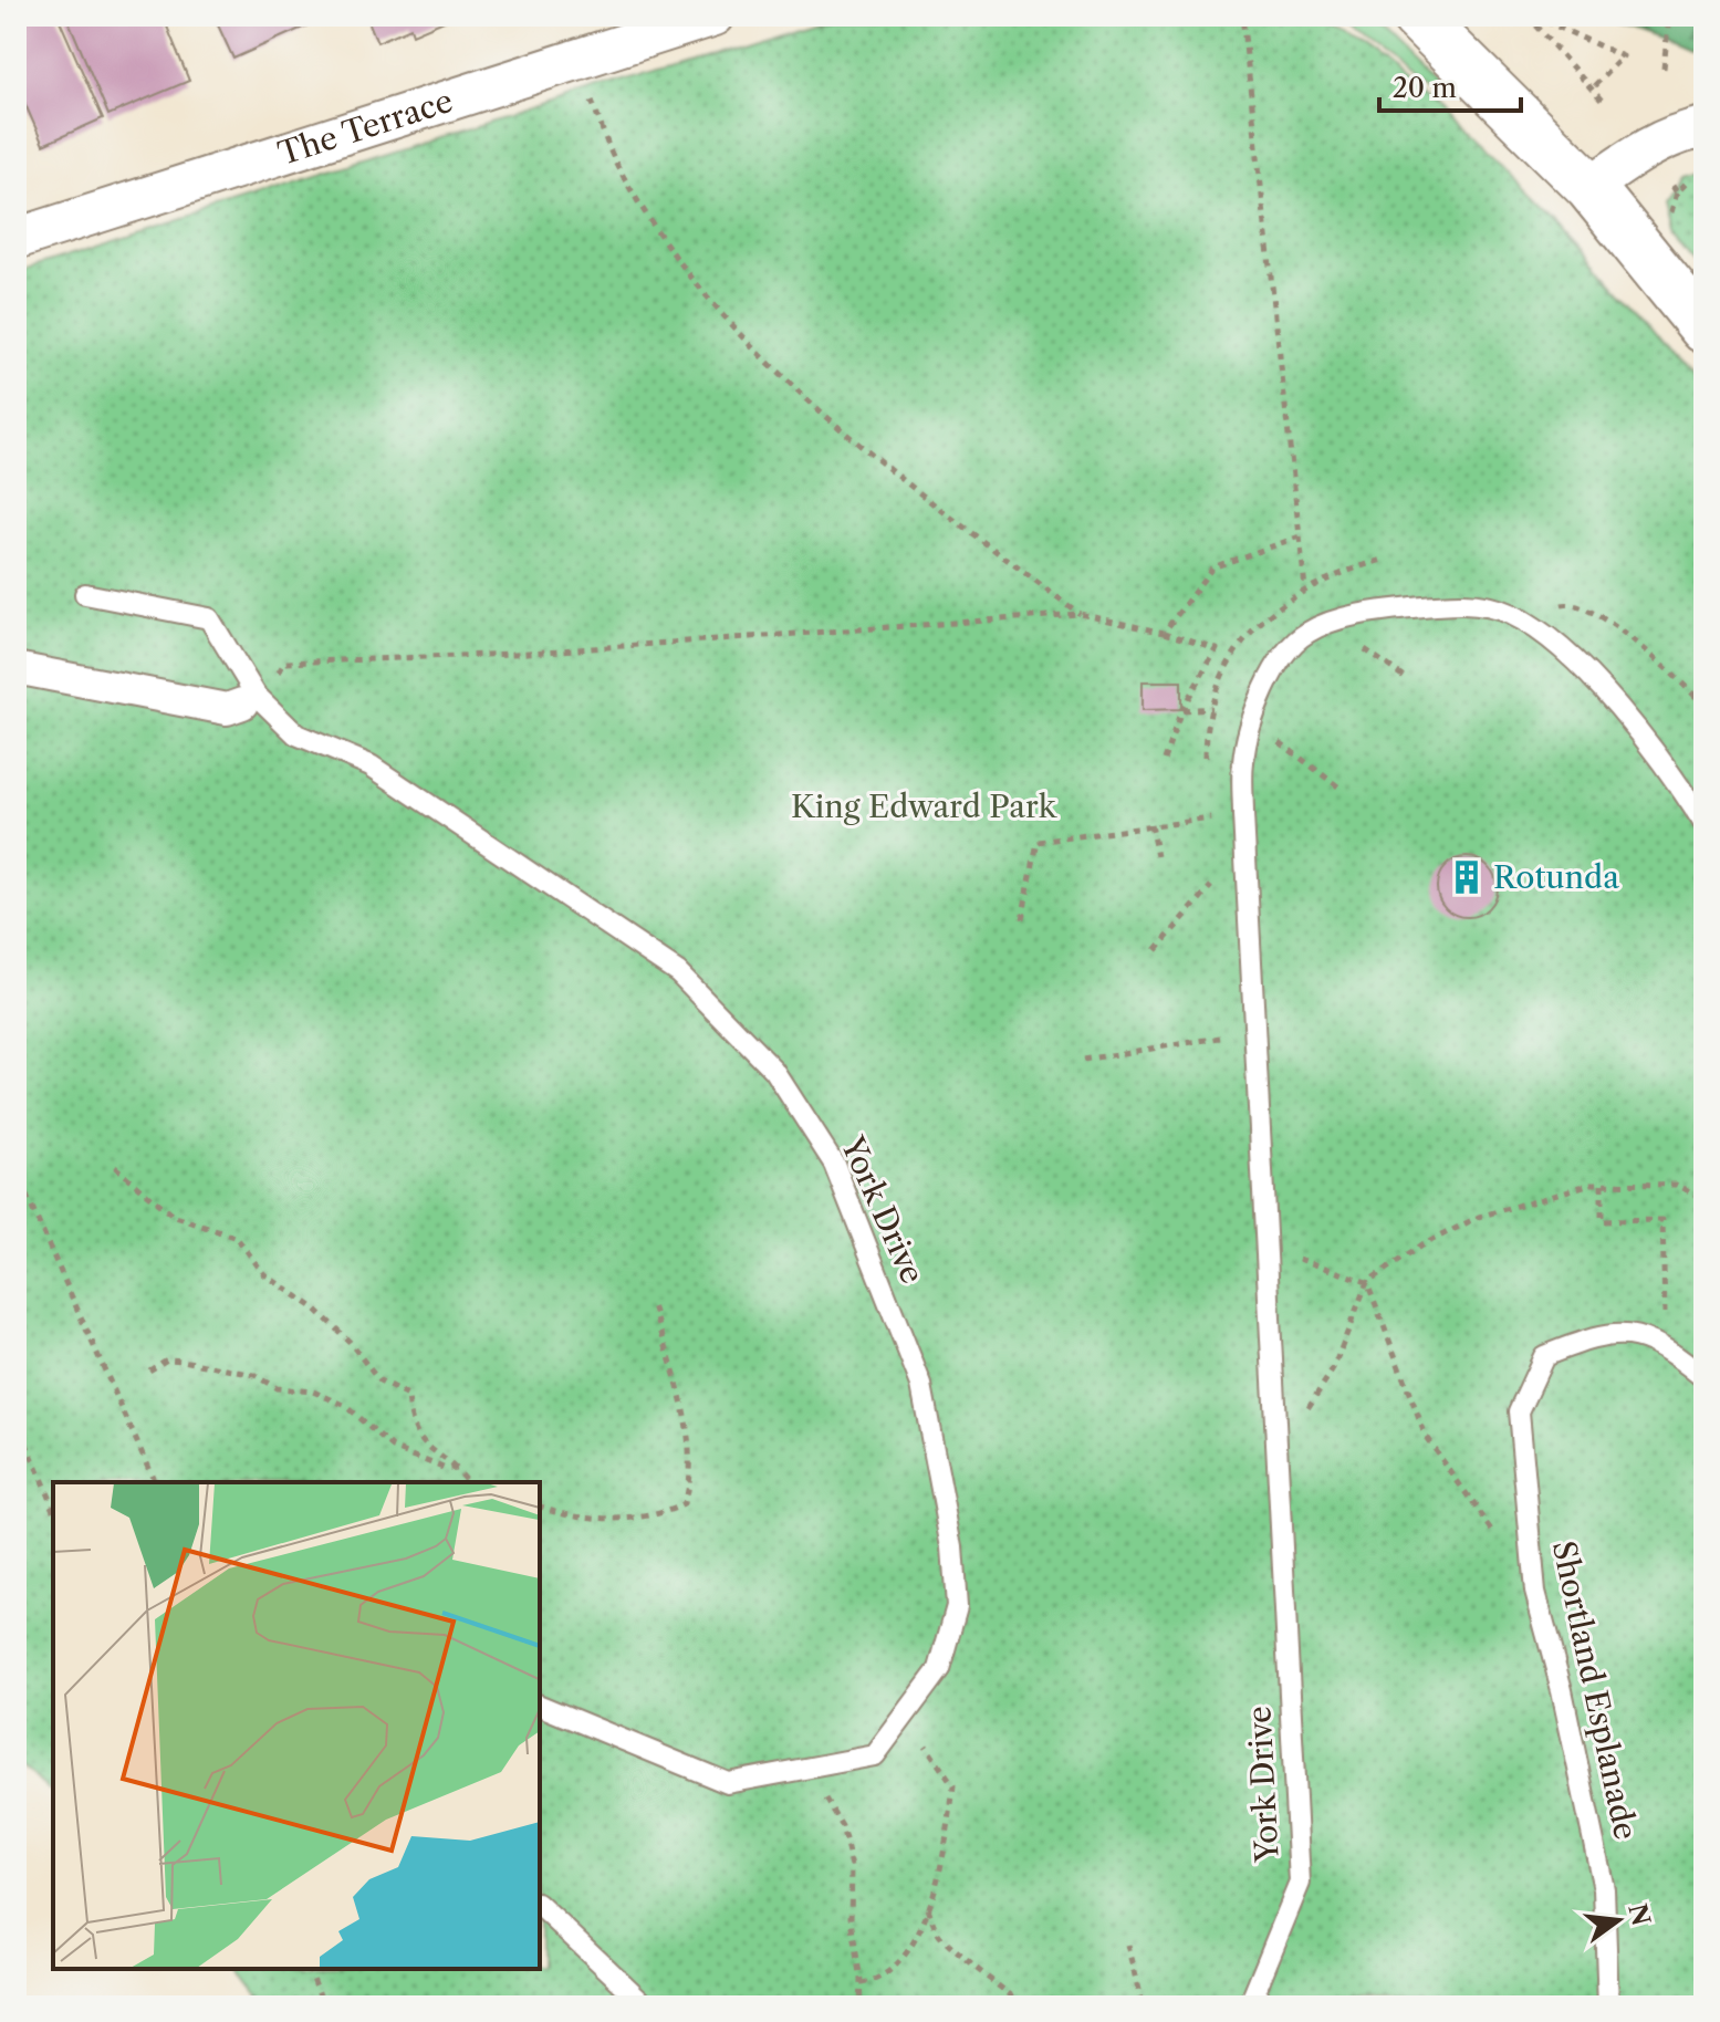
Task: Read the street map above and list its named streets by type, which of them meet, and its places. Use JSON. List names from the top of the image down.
{
  "streets": {
    "street": ["The Terrace"],
    "lane": ["York Drive", "Shortland Esplanade"]
  },
  "parks": ["King Edward Park"],
  "places": {
    "building": ["Rotunda"]
  },
  "scale_bar": "20 m",
  "north": "right"
}
